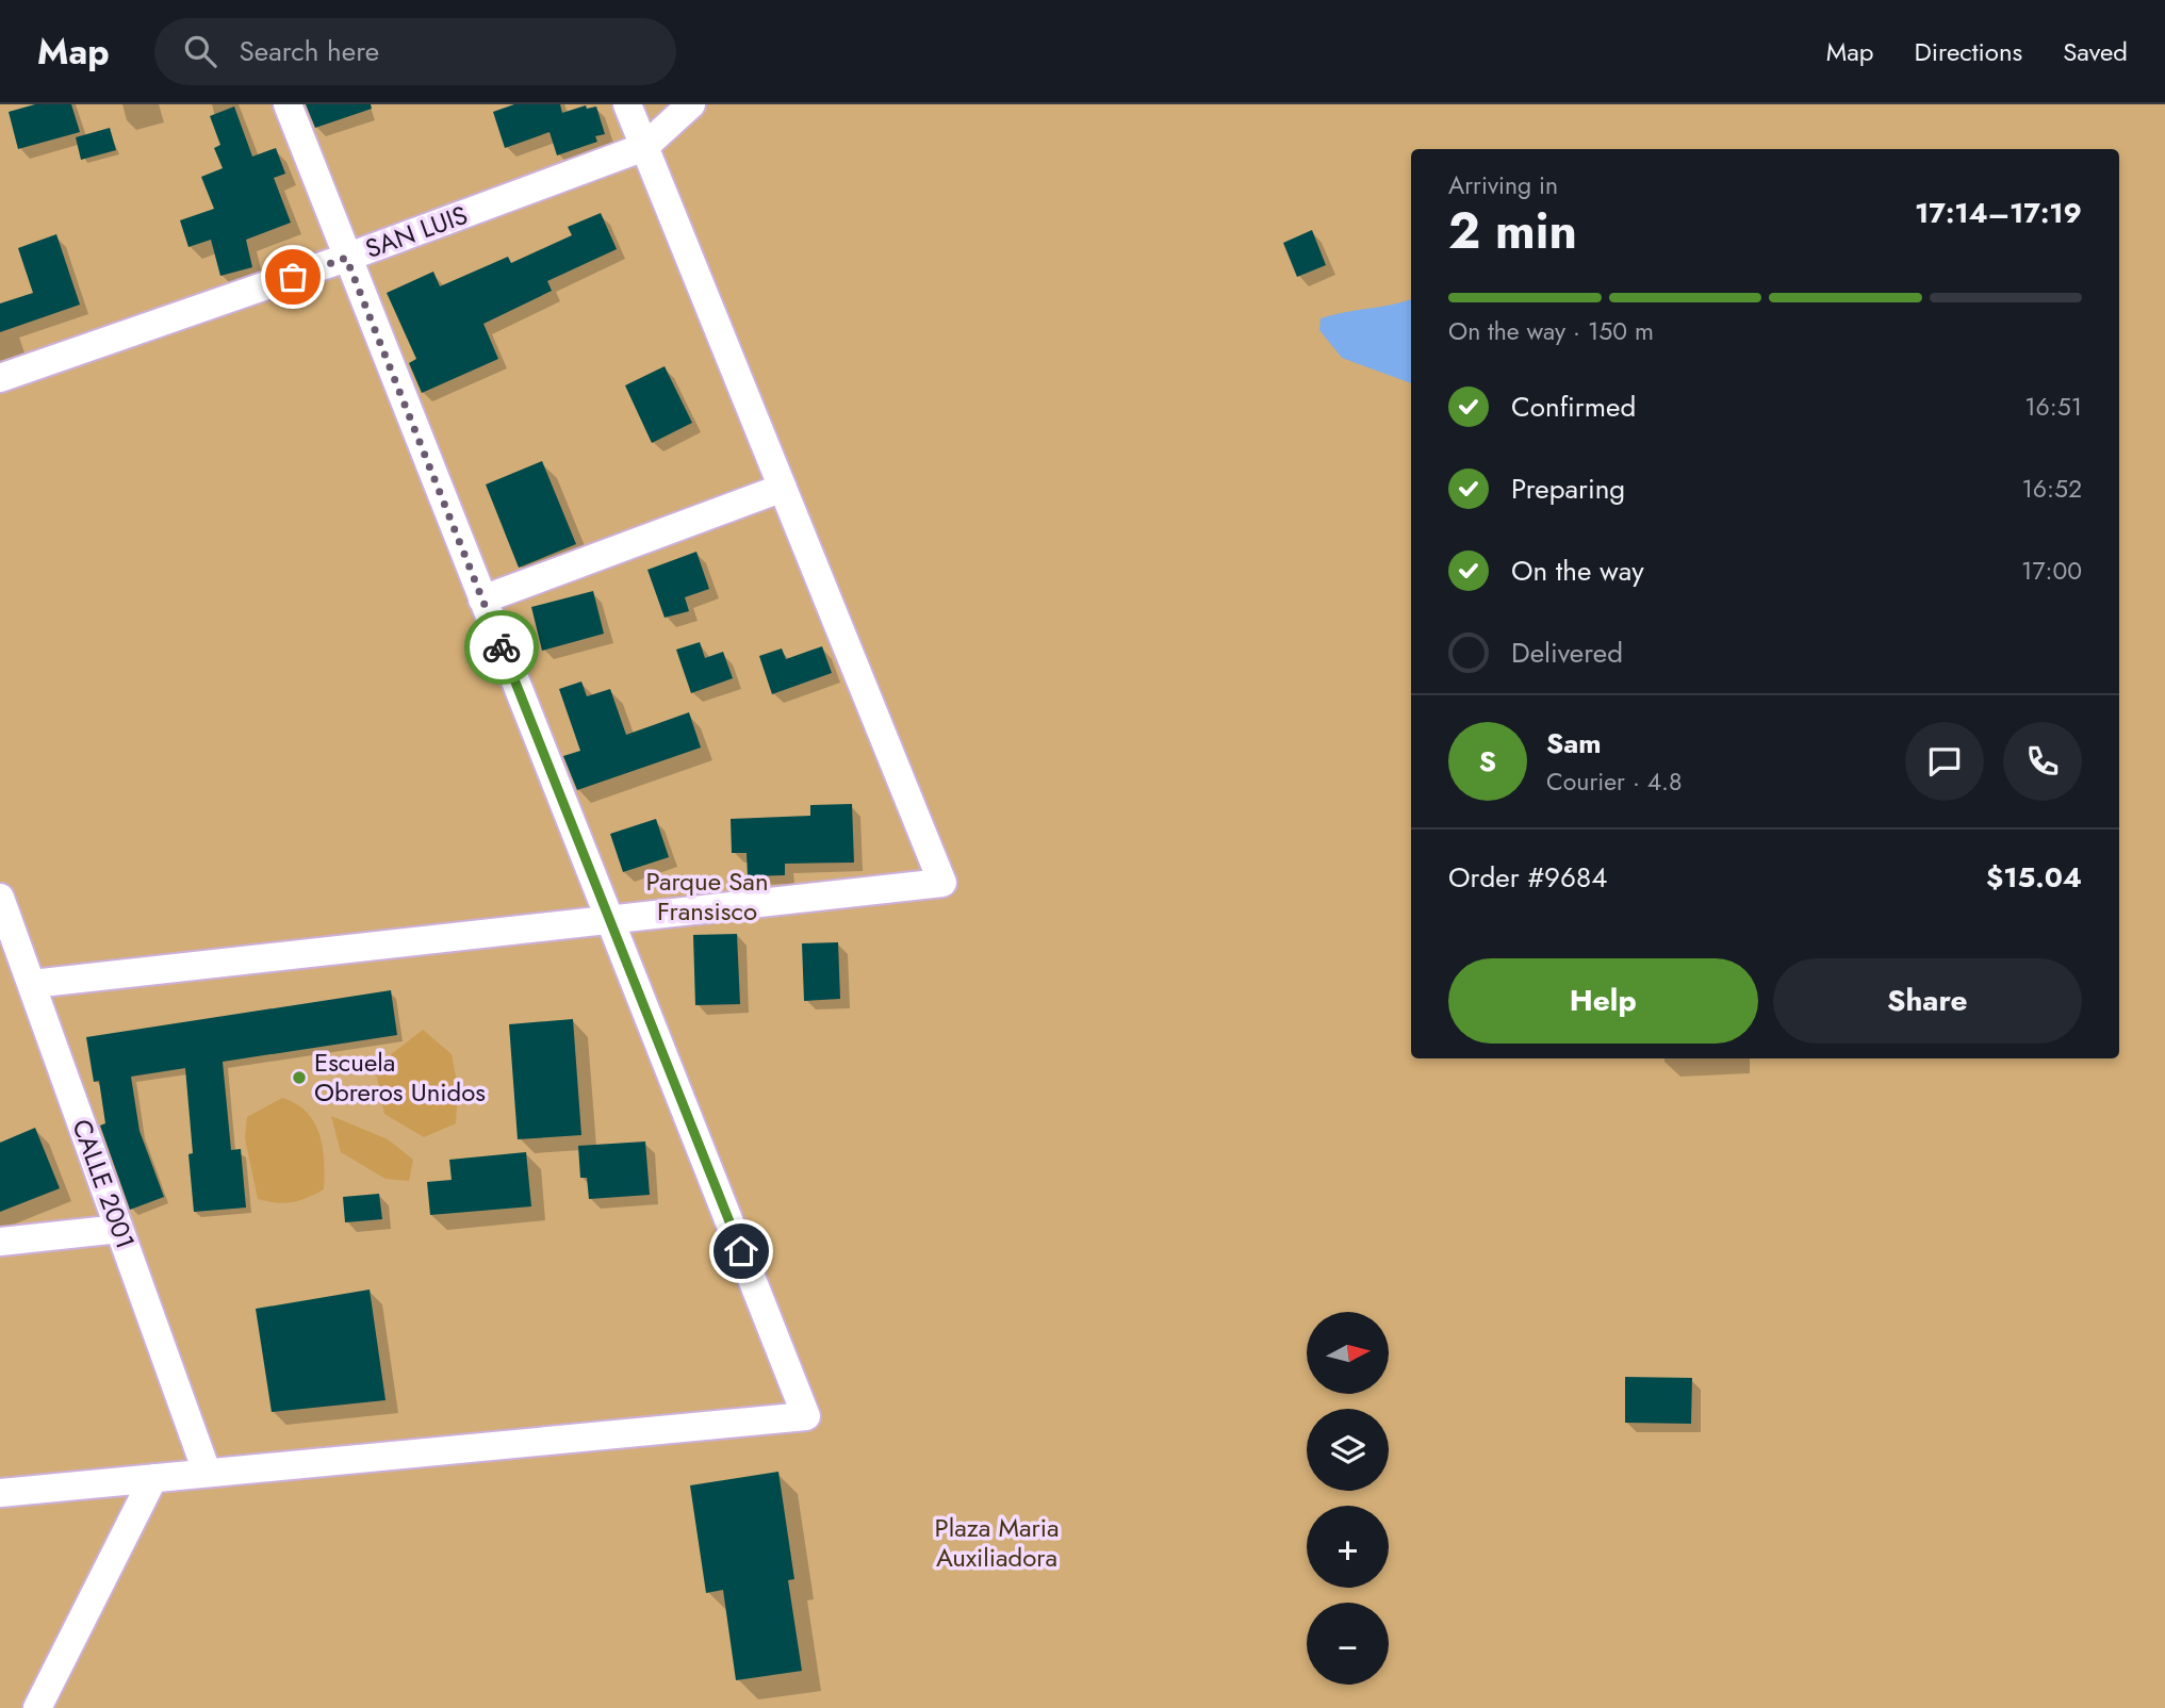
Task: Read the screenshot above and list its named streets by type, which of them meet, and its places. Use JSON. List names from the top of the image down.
{
  "streets": {
    "street": ["SAN LUIS", "CALLE 2001"]
  },
  "parks": ["Parque San Fransisco", "Plaza Maria Auxiliadora"],
  "places": ["Escuela Obreros Unidos"],
  "north": "right",
  "page": {
    "header": "Map",
    "search": "Search here",
    "nav": ["Map", "Directions", "Saved"],
    "heading": ["2 min", "Arriving in", "17:14–17:19"],
    "panel": [
      "Sam",
      "Courier · 4.8",
      "Order #9684",
      "$15.04"
    ],
    "bar": "On the way · 150 m",
    "list": [
      ["Confirmed", "16:51"],
      ["Preparing", "16:52"],
      ["On the way", "17:00"],
      "Delivered"
    ],
    "round": "S",
    "buttons": ["Help", "Share"],
    "map_buttons": ["+", "−"]
  }
}
